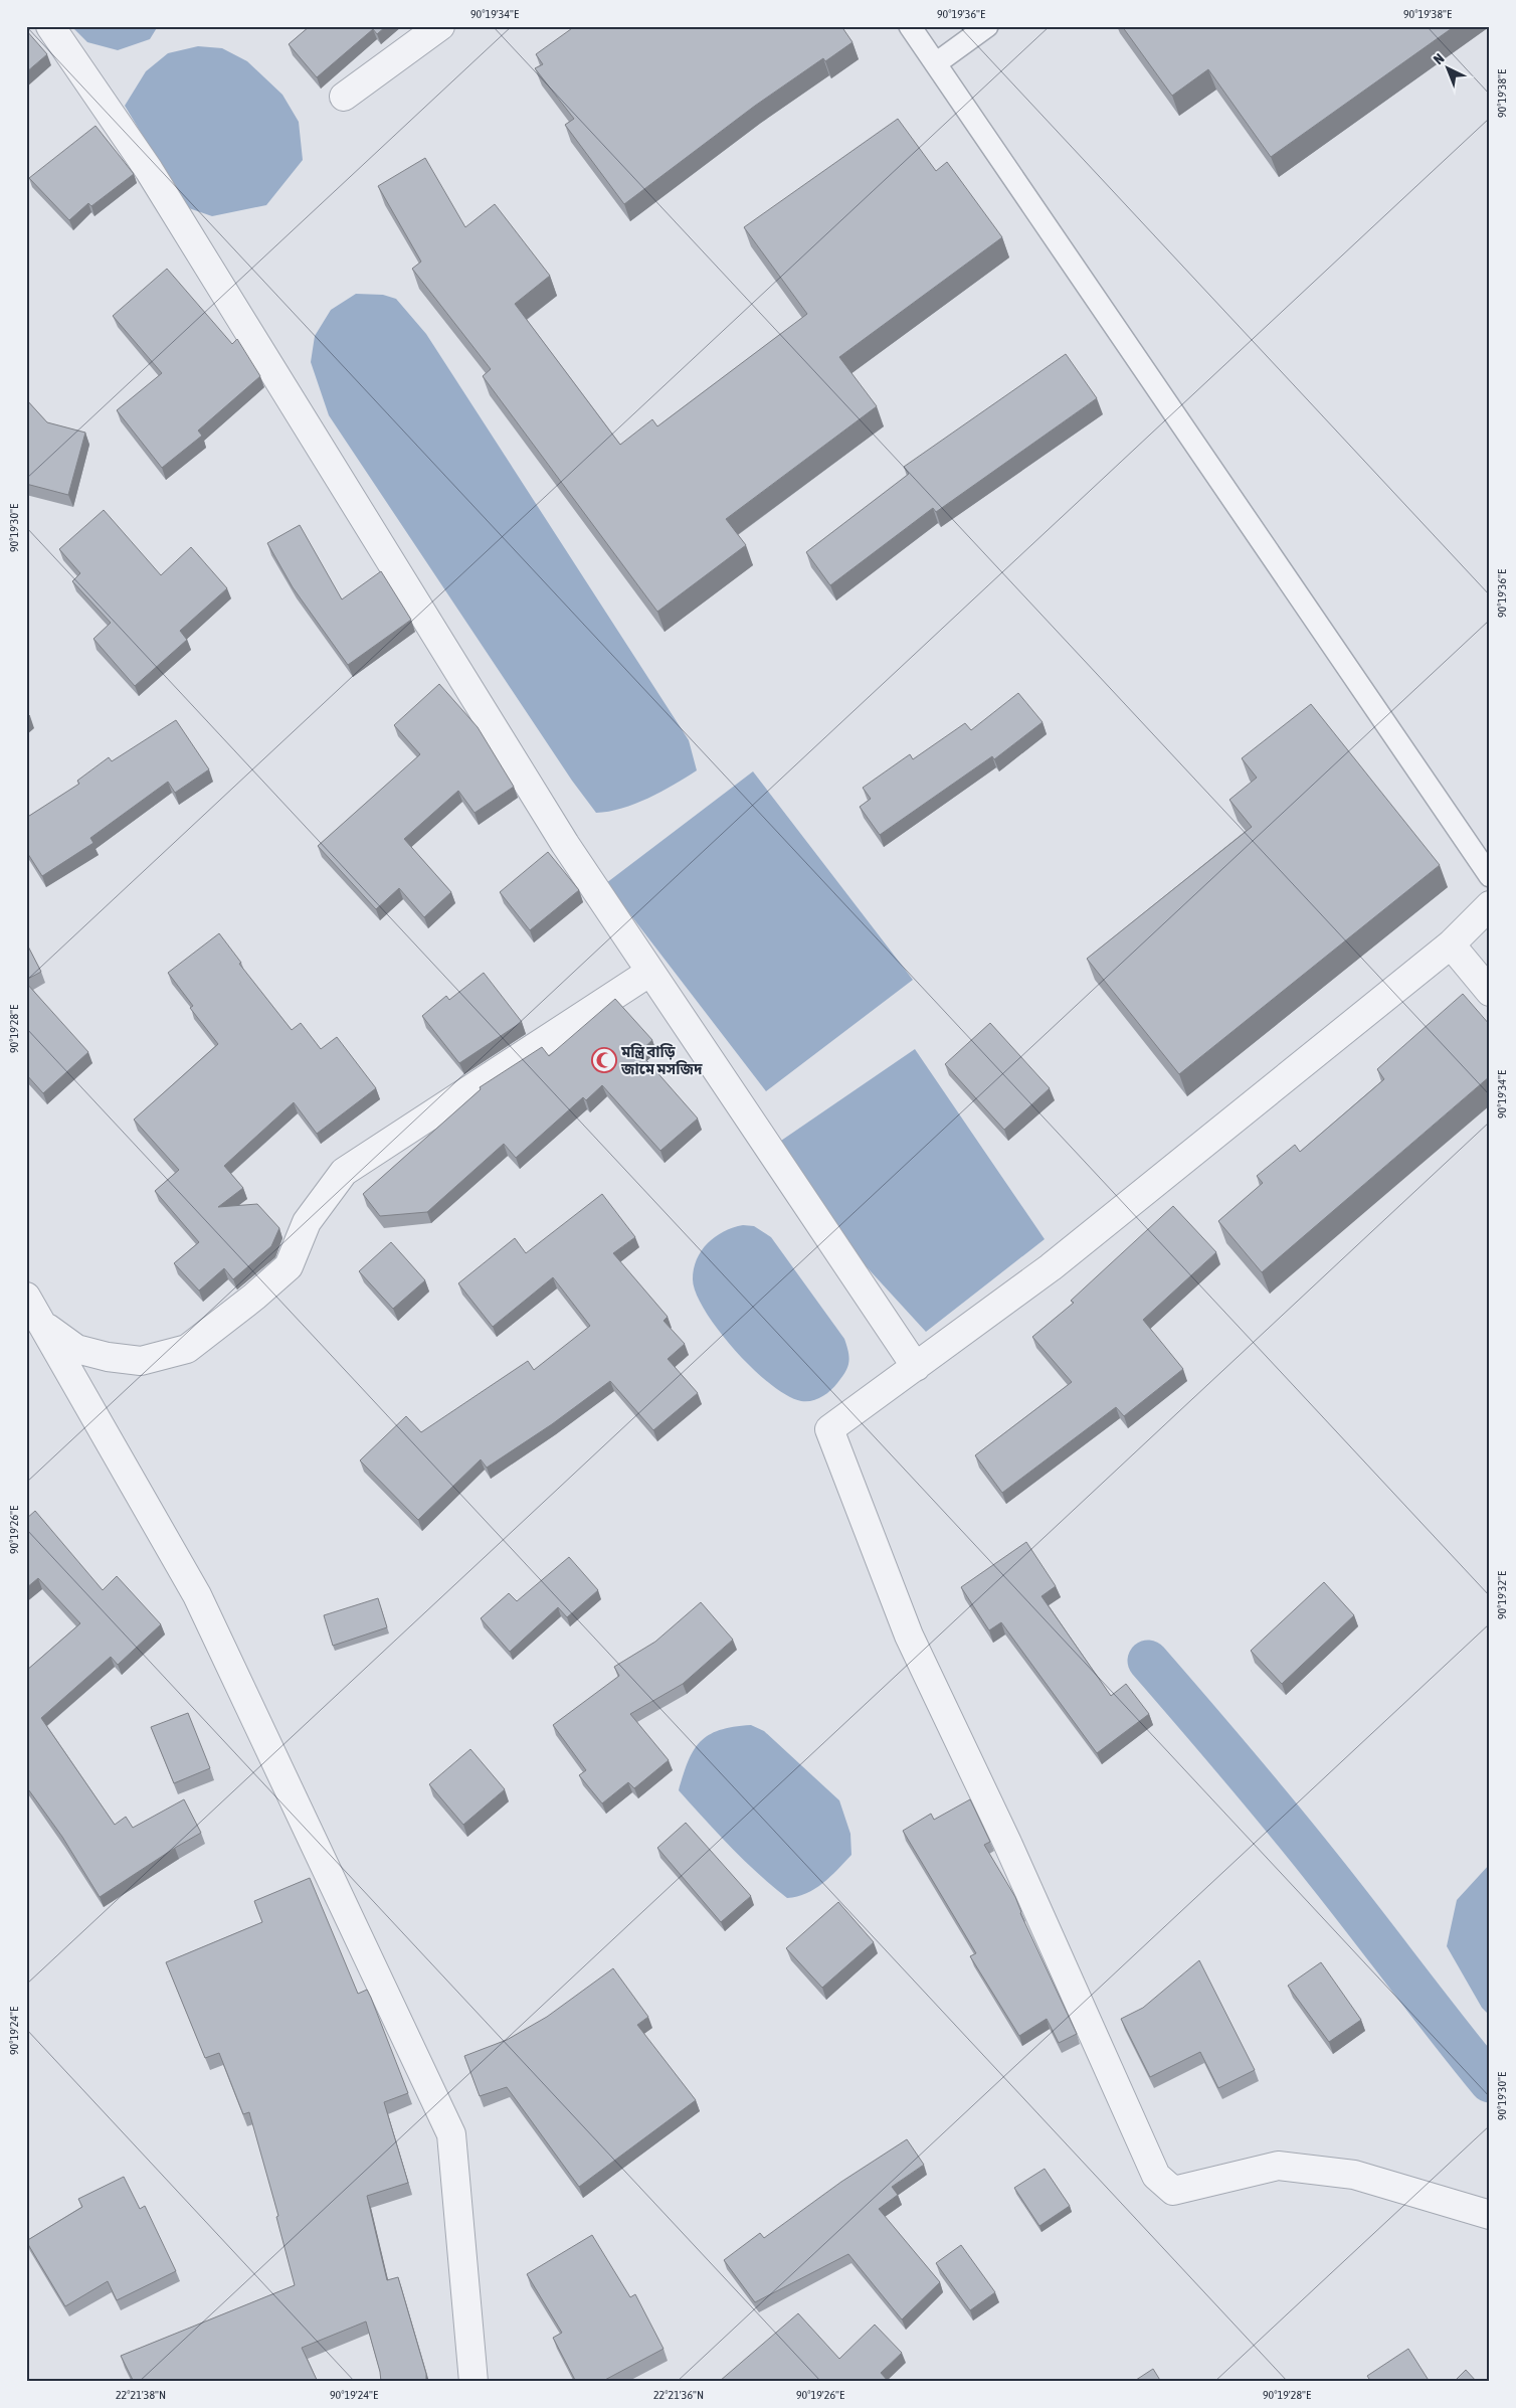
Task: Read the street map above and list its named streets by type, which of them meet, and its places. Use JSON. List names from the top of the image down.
{
  "places": {
    "mosque": ["মন্ত্রি বাড়ি জামে মসজিদ"]
  },
  "north": "top left",
  "coordinates": [
    "90°19'34\"E",
    "90°19'36\"E",
    "90°19'38\"E",
    "90°19'30\"E",
    "90°19'28\"E",
    "90°19'26\"E",
    "90°19'32\"E",
    "90°19'24\"E",
    "22°21'38\"N",
    "22°21'36\"N"
  ]
}
